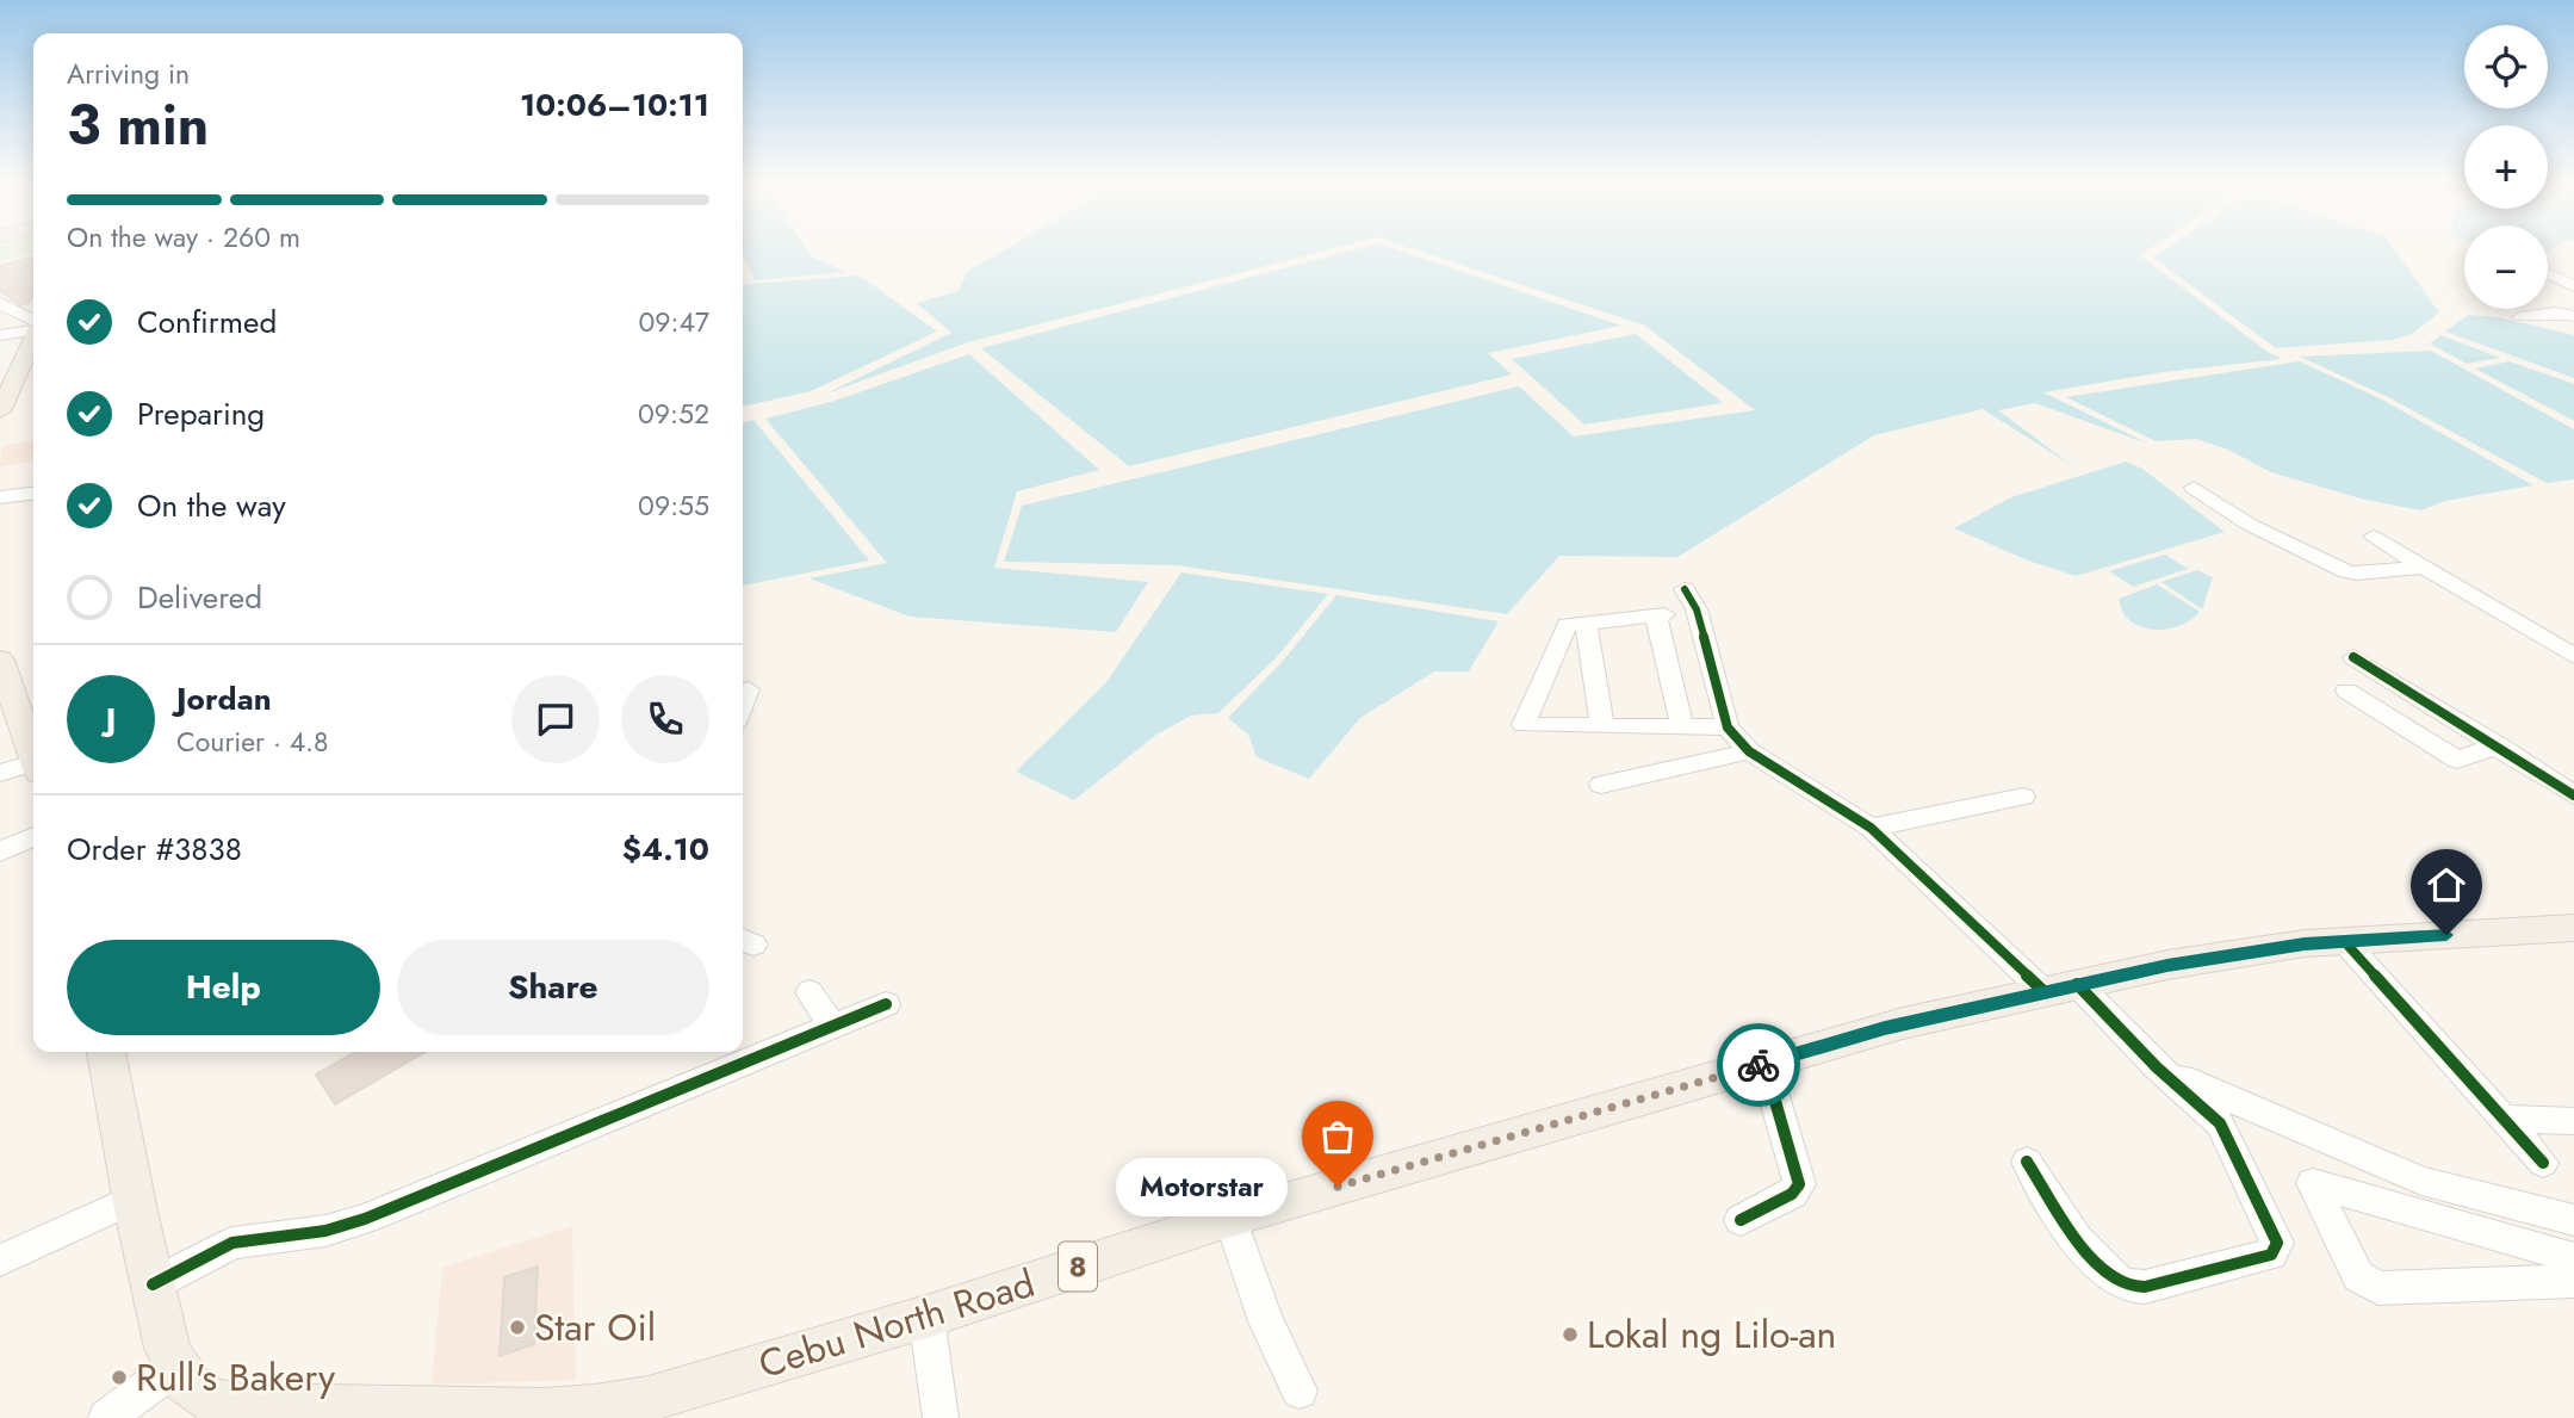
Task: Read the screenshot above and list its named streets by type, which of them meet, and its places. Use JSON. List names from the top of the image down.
{
  "streets": {
    "main road": ["8", "Cebu North Road"]
  },
  "places": [
    "Motorstar",
    "Star Oil",
    "Lokal ng Lilo-an",
    "Rull's Bakery"
  ],
  "page": {
    "map_buttons": ["+", "−"],
    "heading": ["3 min", "Arriving in", "10:06–10:11"],
    "panel": [
      "Jordan",
      "Courier · 4.8",
      "Order #3838",
      "$4.10"
    ],
    "bar": "On the way · 260 m",
    "list": [
      ["Confirmed", "09:47"],
      ["Preparing", "09:52"],
      ["On the way", "09:55"],
      "Delivered"
    ],
    "round": "J",
    "buttons": ["Help", "Share"],
    "bubble": "Motorstar"
  }
}
